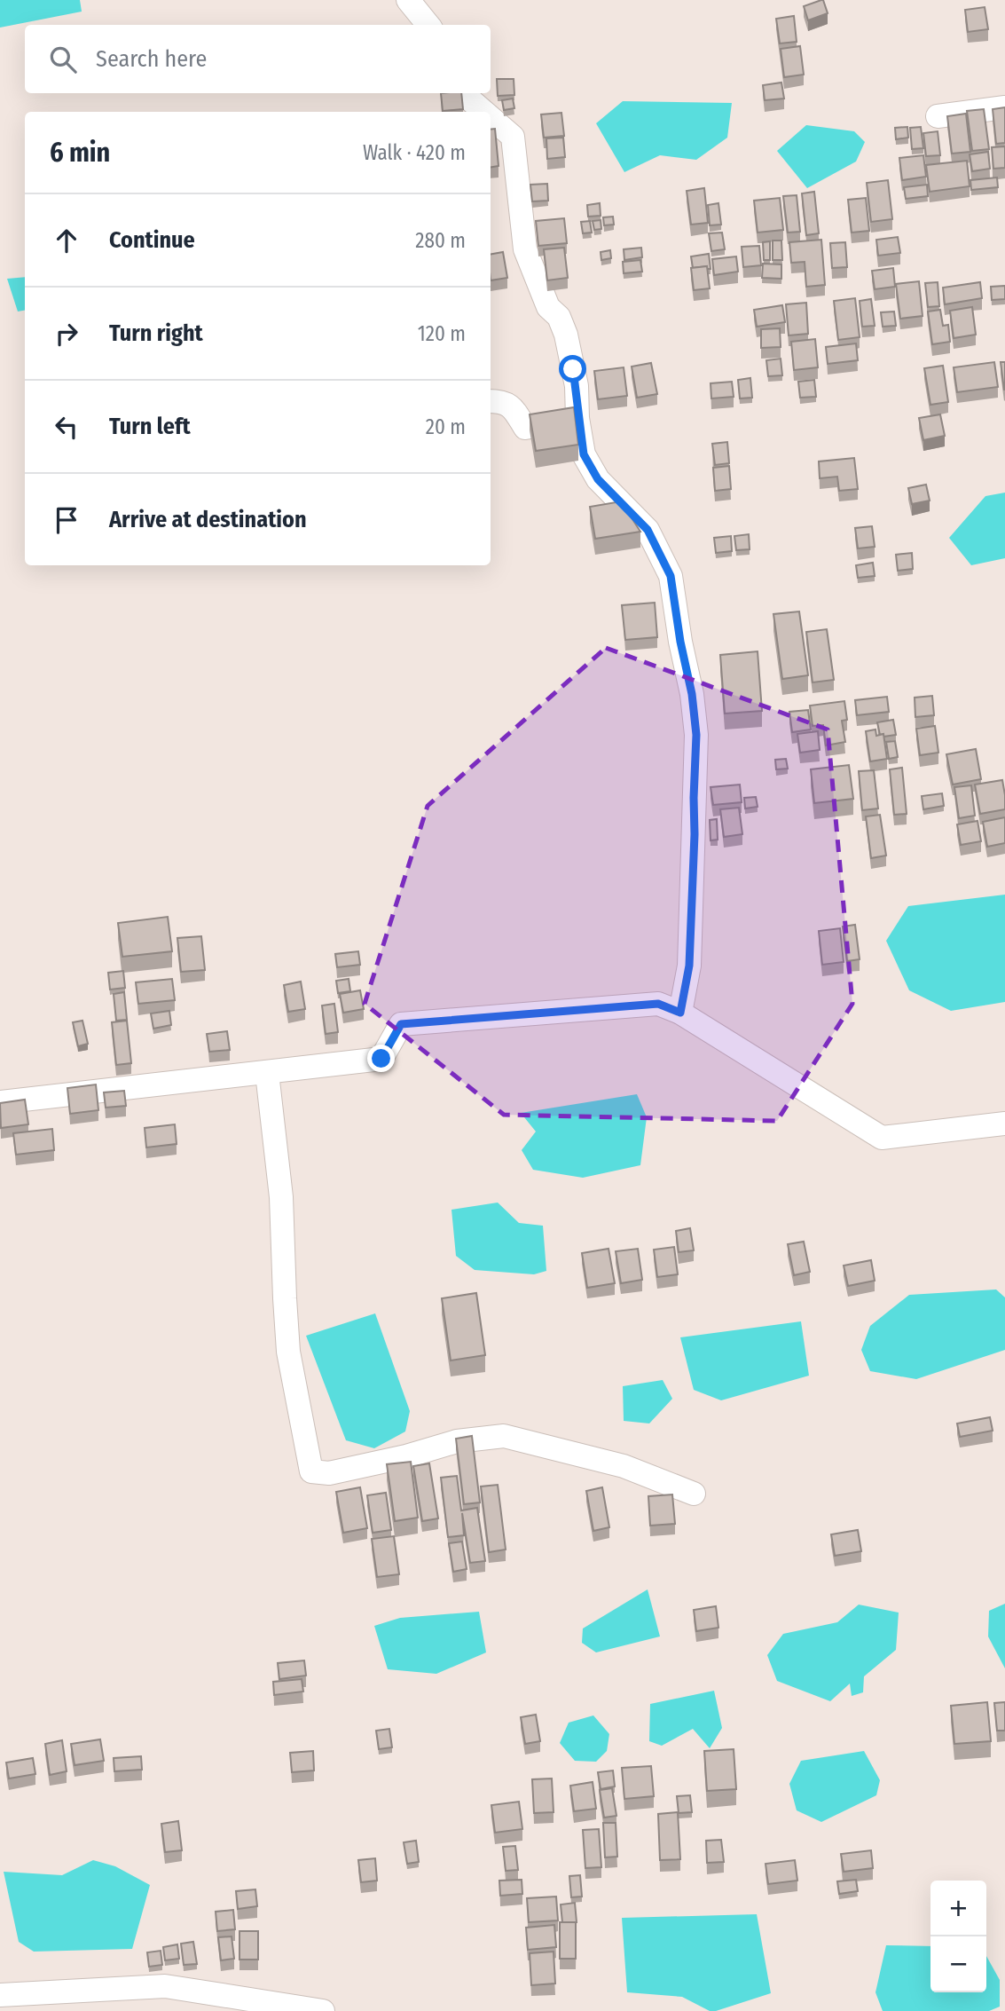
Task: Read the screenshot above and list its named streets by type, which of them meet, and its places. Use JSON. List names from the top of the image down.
{
  "page": {
    "search": "Search here",
    "heading": ["6 min", "Walk · 420 m"],
    "list": [
      ["Continue", "280 m"],
      ["Turn right", "120 m"],
      ["Turn left", "20 m"],
      "Arrive at destination"
    ],
    "map_buttons": ["+", "−"]
  }
}
